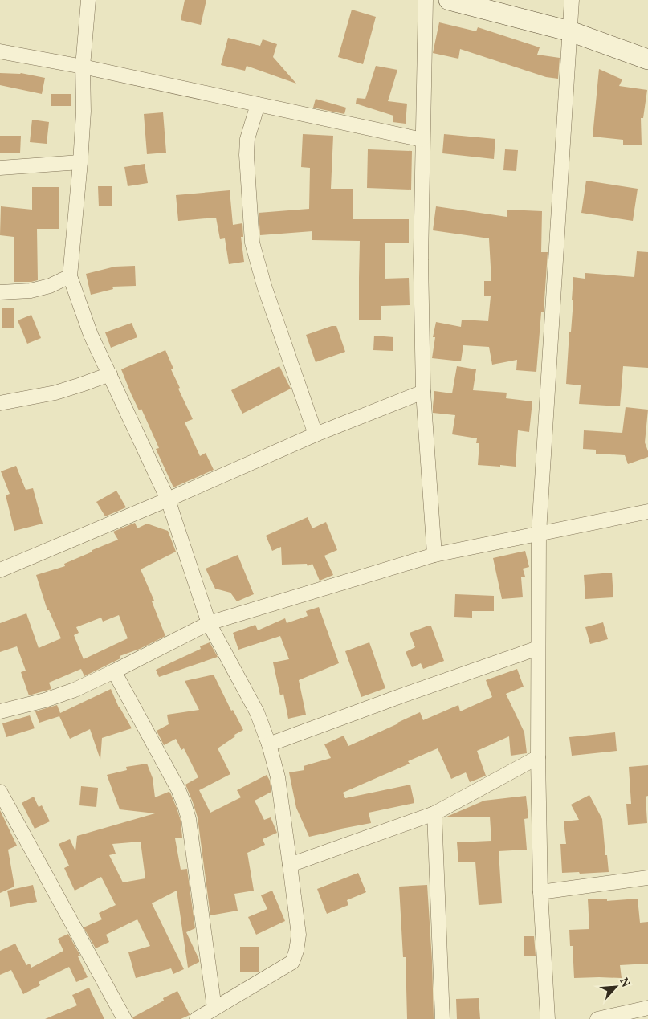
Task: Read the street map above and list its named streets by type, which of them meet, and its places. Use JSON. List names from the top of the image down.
{
  "north": "top right"
}
